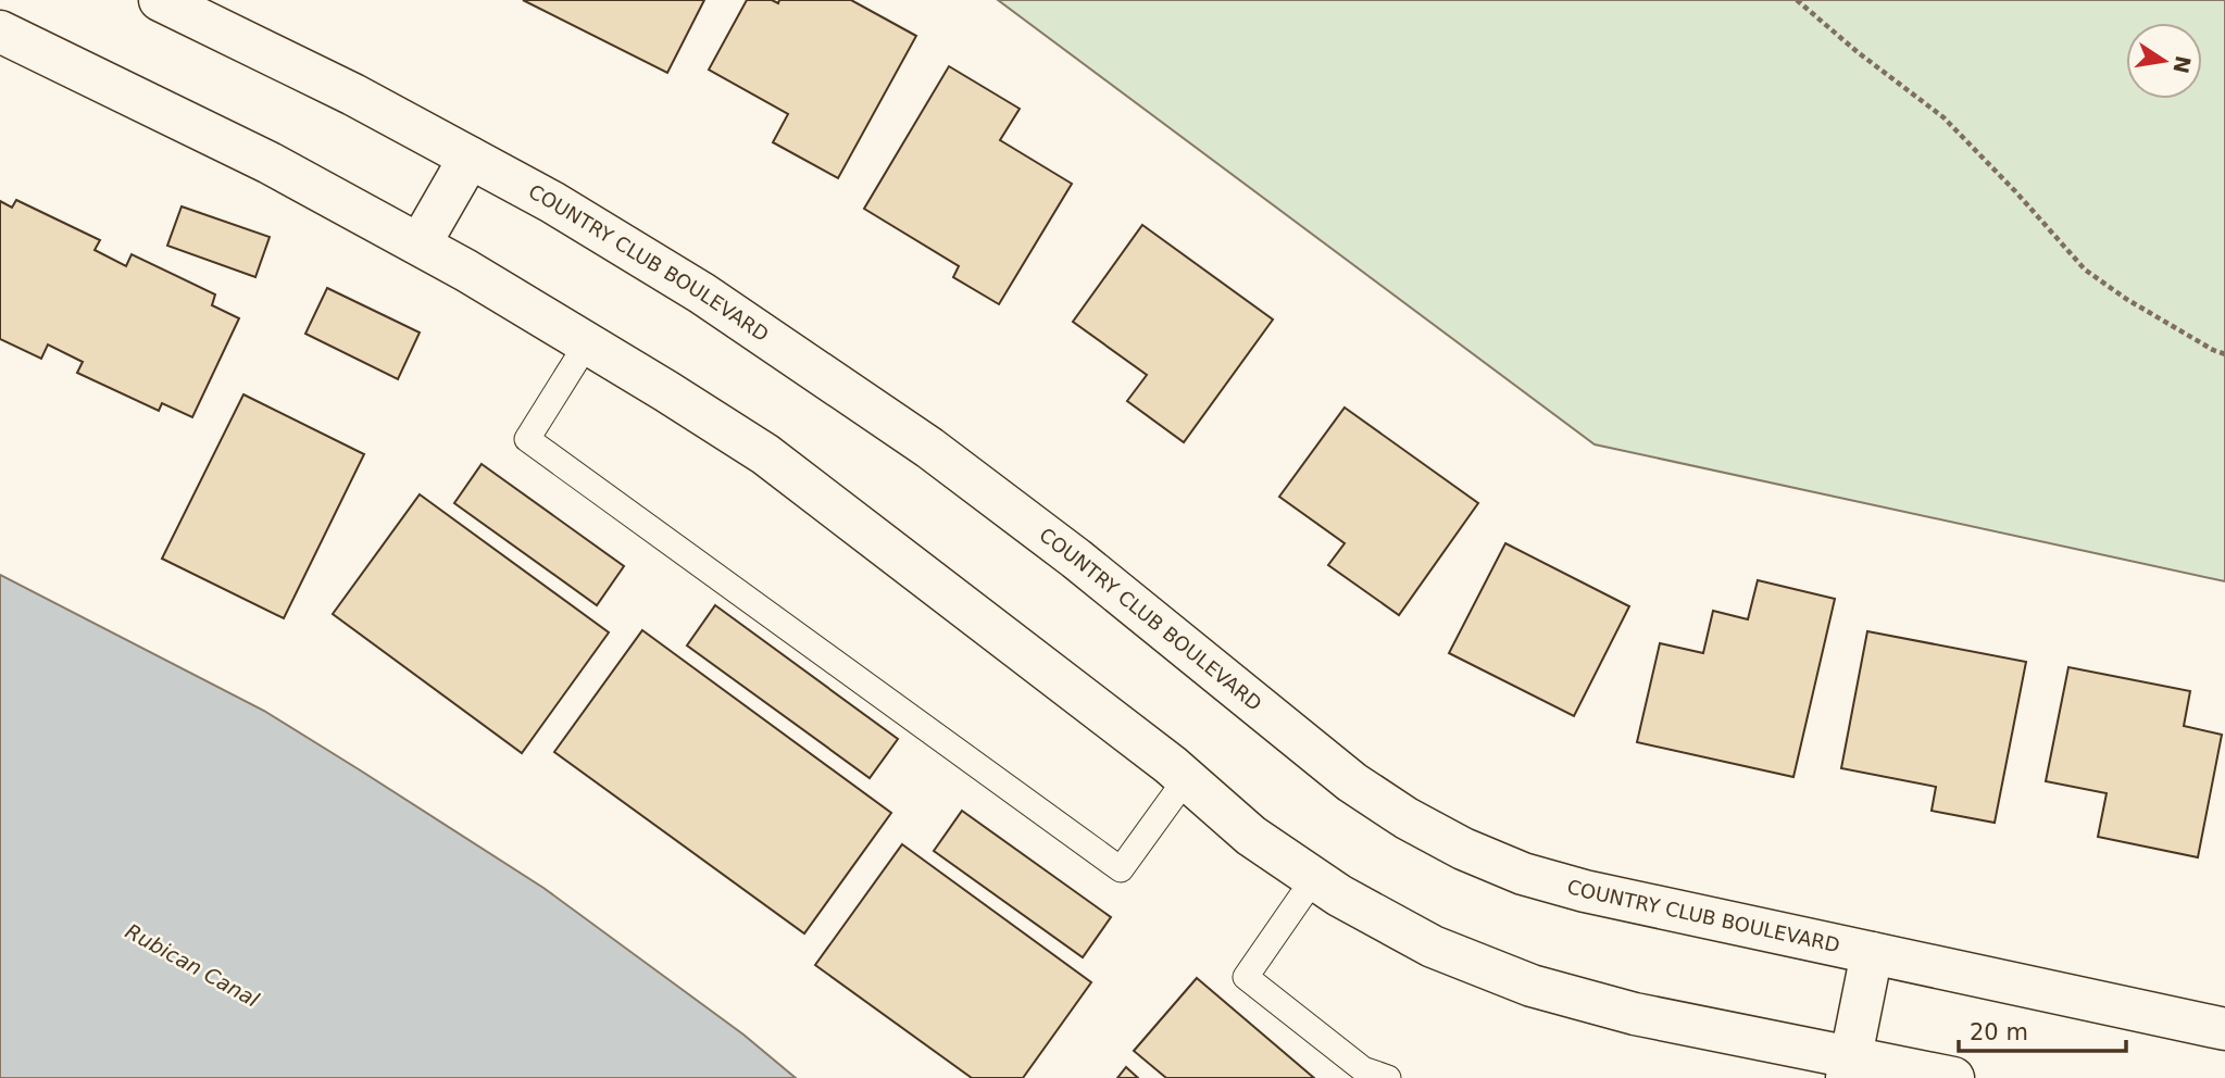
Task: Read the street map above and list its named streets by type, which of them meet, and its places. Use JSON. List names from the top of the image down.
{
  "streets": {
    "main road": ["COUNTRY CLUB BOULEVARD"]
  },
  "water": ["Rubican Canal"],
  "scale_bar": "20 m",
  "north": "right"
}
